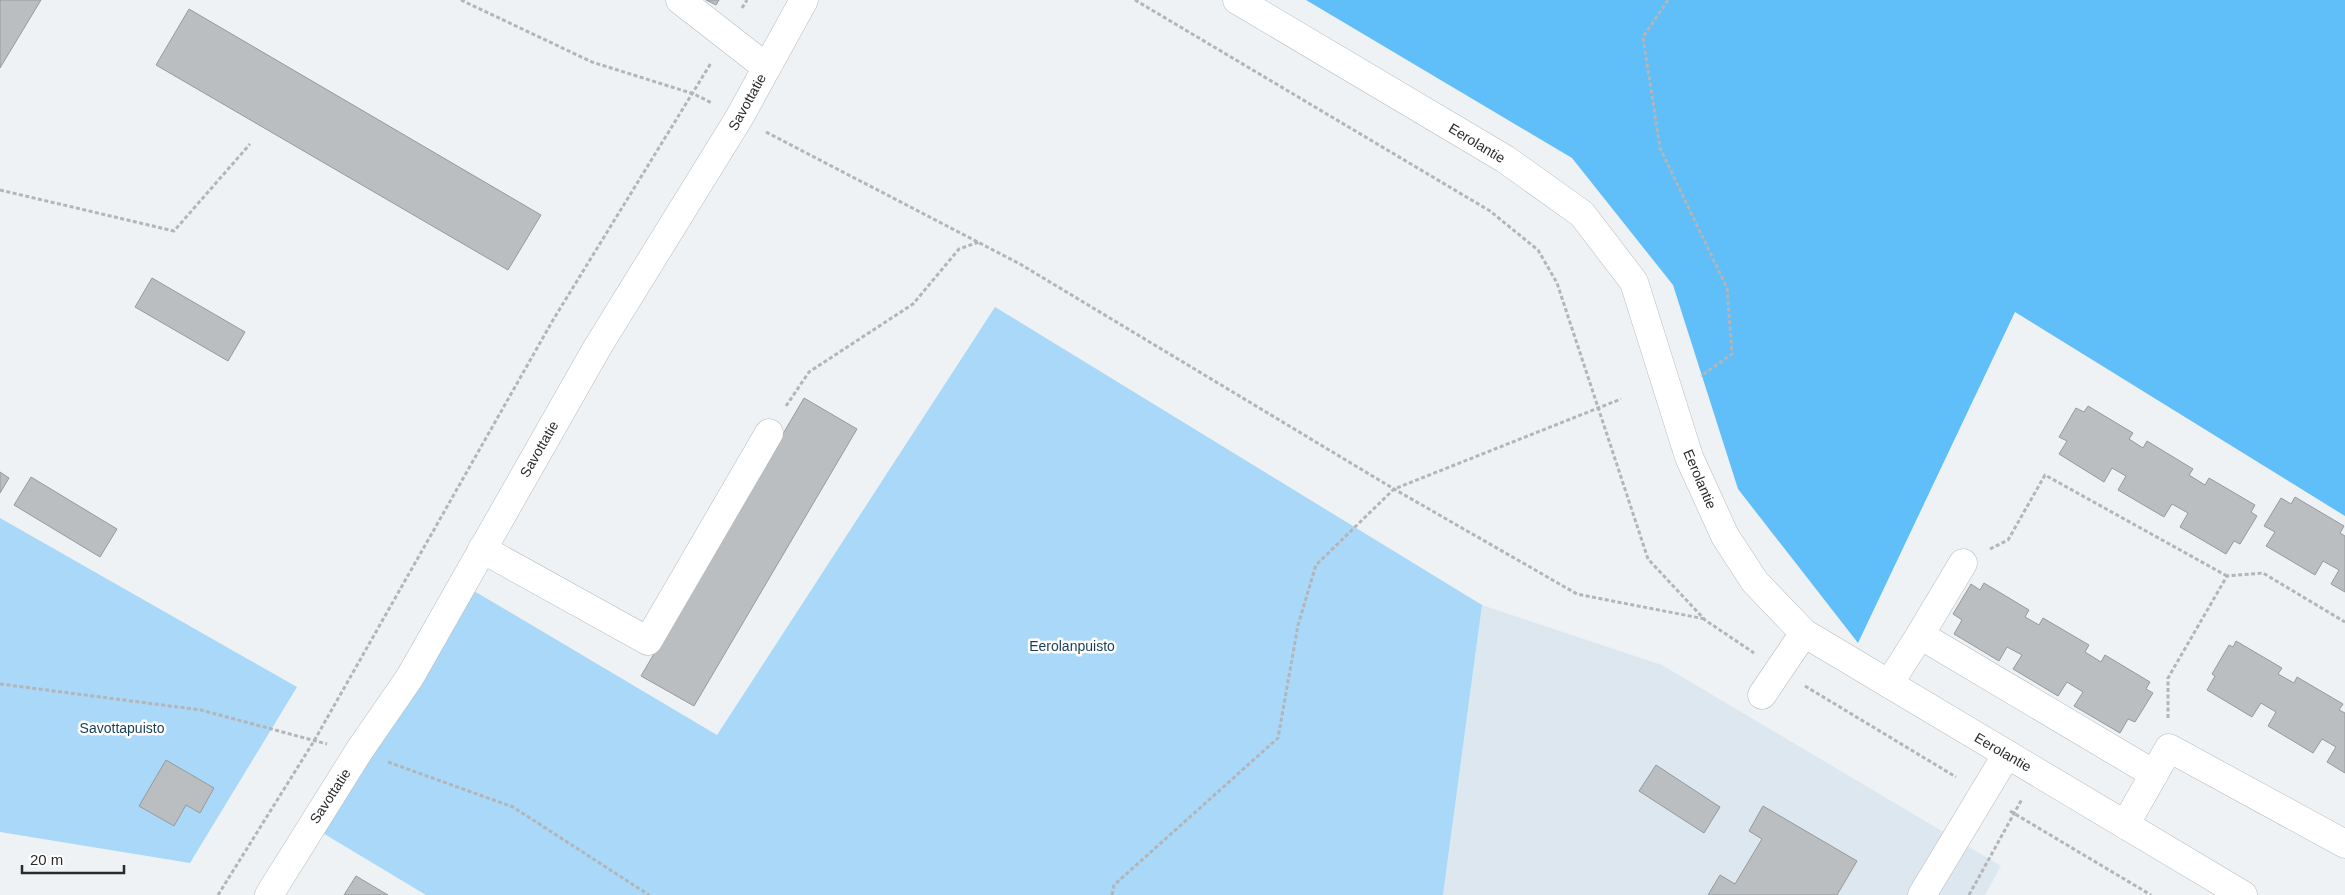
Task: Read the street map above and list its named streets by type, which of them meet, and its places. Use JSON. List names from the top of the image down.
{
  "streets": {
    "street": ["Savottatie", "Eerolantie"]
  },
  "parks": ["Eerolanpuisto", "Savottapuisto"],
  "scale_bar": "20 m"
}
